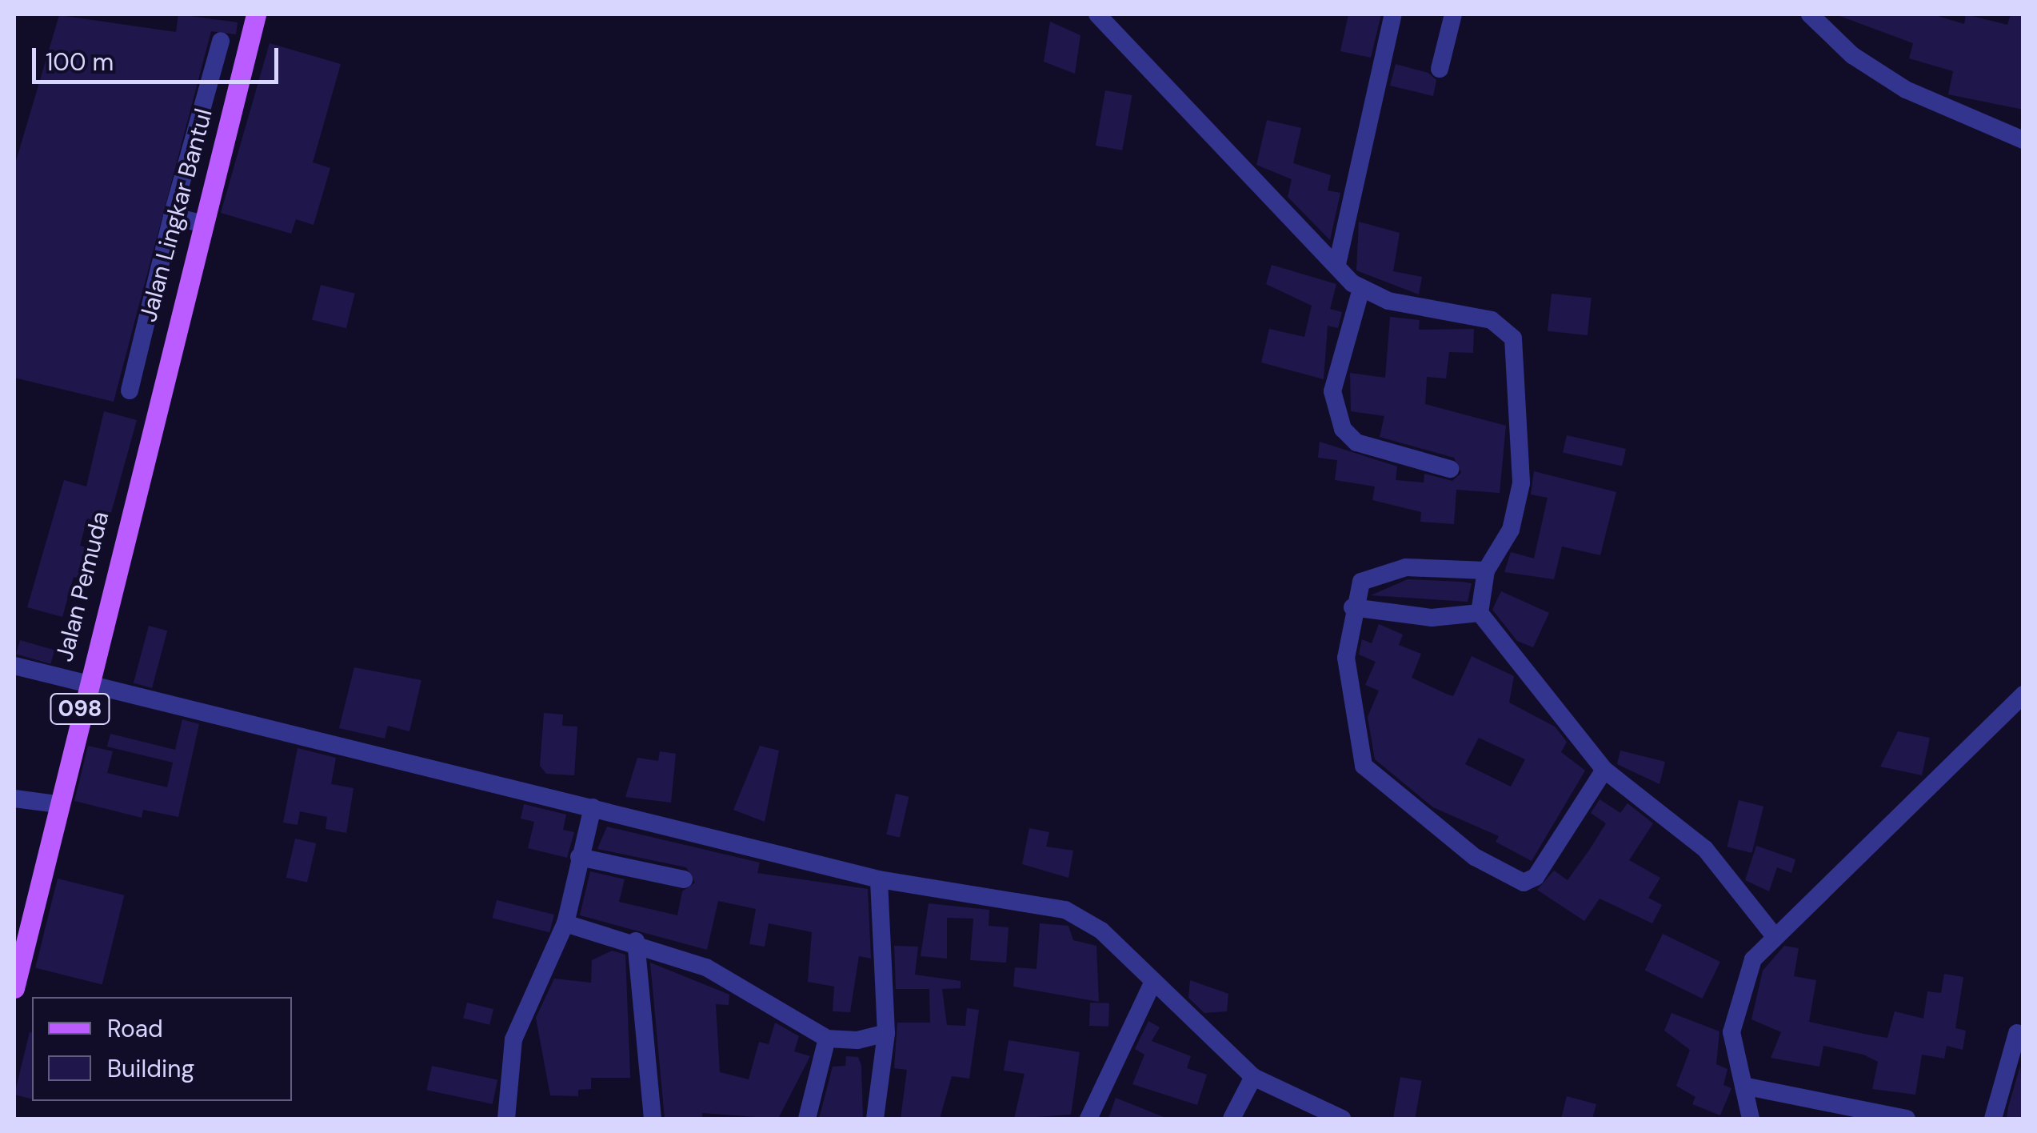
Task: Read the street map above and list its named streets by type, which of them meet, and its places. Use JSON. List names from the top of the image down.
{
  "streets": {
    "main road": ["Jalan Lingkar Bantul", "Jalan Pemuda", "098"]
  },
  "crossings": [
    ["Jalan Lingkar Bantul", "Jalan Pemuda"]
  ],
  "legend": ["Road", "Building"],
  "scale_bar": "100 m"
}
